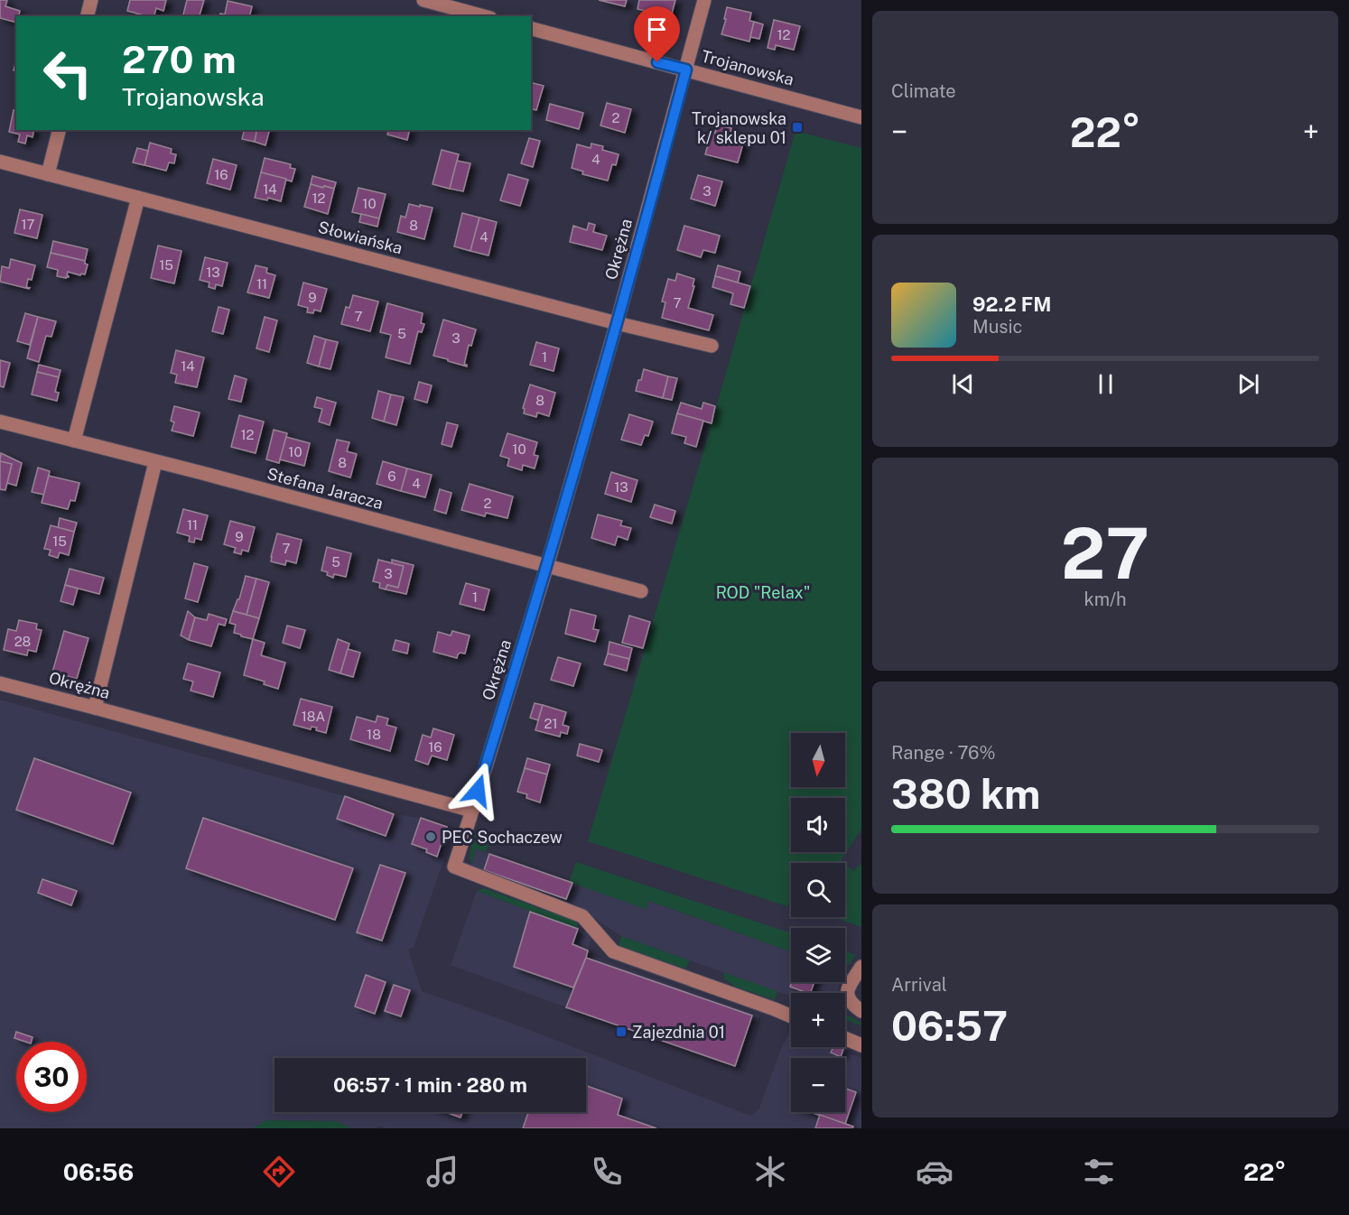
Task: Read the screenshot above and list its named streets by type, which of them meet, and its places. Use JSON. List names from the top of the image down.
{
  "streets": {
    "street": [
      "Trojanowska",
      "Słowiańska",
      "Okrężna",
      "Stefana Jaracza"
    ]
  },
  "crossings": [
    ["Trojanowska", "Okrężna"],
    ["Słowiańska", "Okrężna"],
    ["Okrężna", "Stefana Jaracza"]
  ],
  "parks": ["ROD \"Relax\""],
  "places": {
    "transit": ["Trojanowska k/ sklepu 01", "Zajezdnia 01"],
    "other": ["PEC Sochaczew"]
  },
  "house_numbers": [
    "12",
    "2",
    "4",
    "16",
    "14",
    "3",
    "12",
    "10",
    "17",
    "8",
    "4",
    "15",
    "13",
    "11",
    "9",
    "7",
    "7",
    "5",
    "3",
    "1",
    "14",
    "8",
    "12",
    "10",
    "10",
    "8",
    "6",
    "4",
    "13",
    "2",
    "11",
    "9",
    "15",
    "7",
    "5",
    "3",
    "1",
    "28",
    "18A",
    "21",
    "18",
    "16"
  ],
  "north": "bottom",
  "page": {
    "tile": [
      "Climate",
      ["27", "km/h"],
      ["Range · 76%", "380 km"],
      ["Arrival", "06:57"]
    ],
    "turn": ["270 m", "Trojanowska"],
    "heat": ["−", "22°", "+"],
    "song": ["92.2 FM", "Music"],
    "map_buttons": ["+", "−"],
    "limit": "30",
    "trip": "06:57 · 1 min · 280 m",
    "tabs": ["06:56", "22°"]
  }
}
